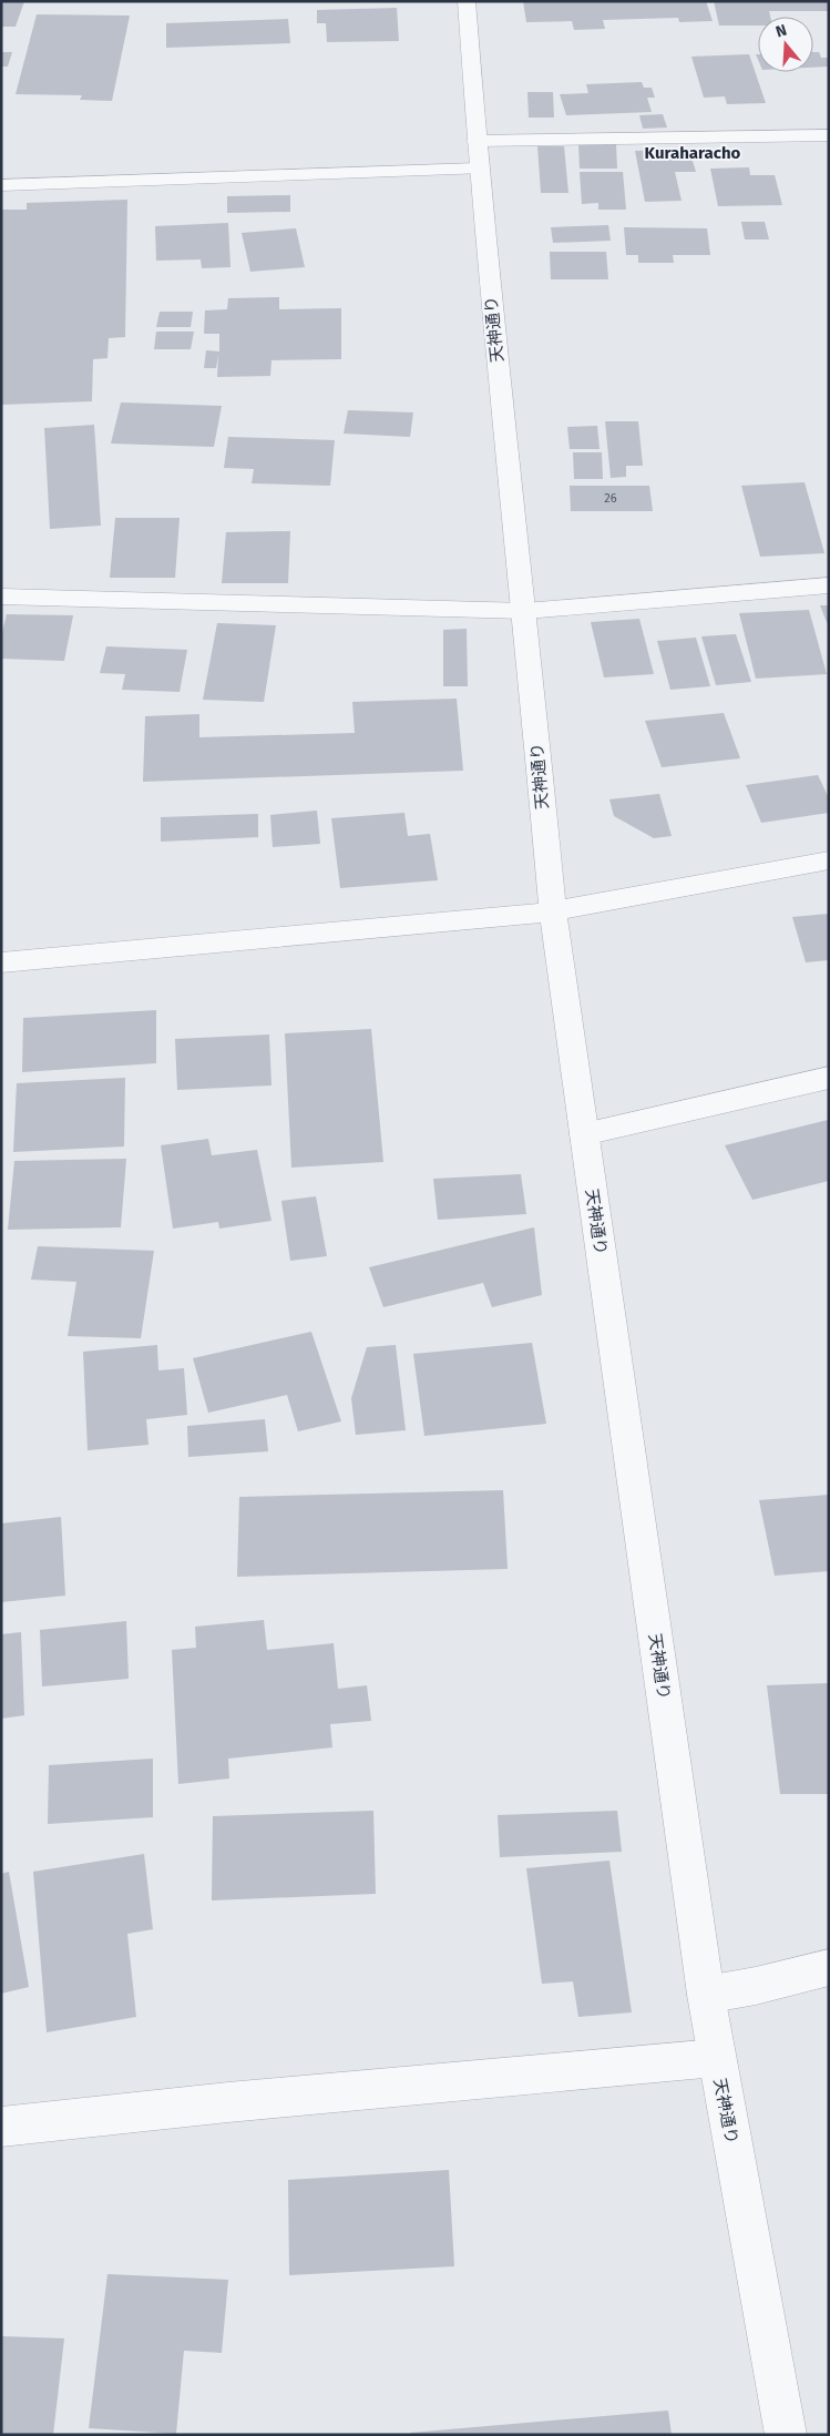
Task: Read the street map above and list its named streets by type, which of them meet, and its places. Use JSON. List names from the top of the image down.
{
  "streets": {
    "street": ["天神通り"]
  },
  "districts": ["Kuraharacho"],
  "house_numbers": ["26"],
  "north": "top"
}
